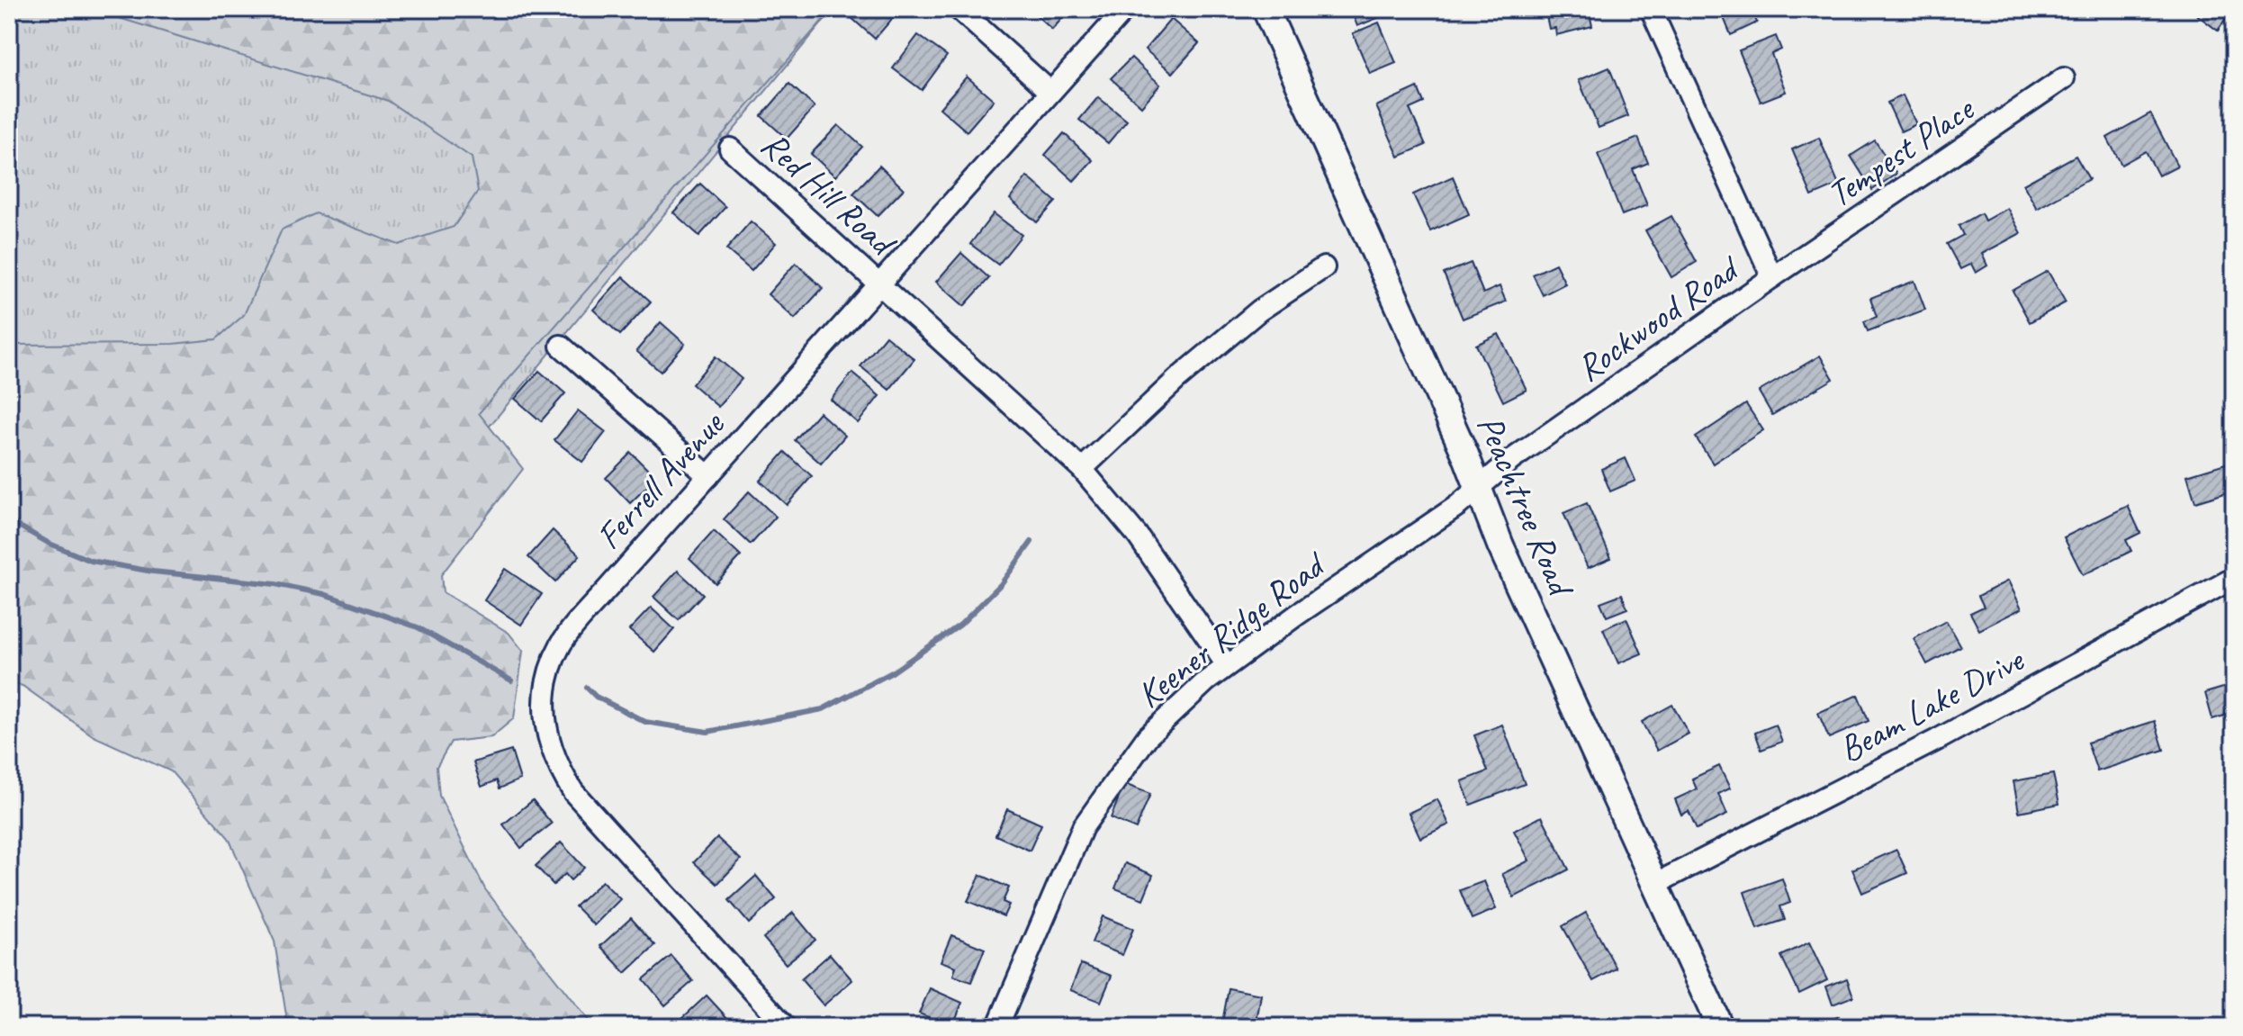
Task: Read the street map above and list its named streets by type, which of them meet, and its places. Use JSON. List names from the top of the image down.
{
  "streets": {
    "street": [
      "Tempest Place",
      "Red Hill Road",
      "Rockwood Road",
      "Ferrell Avenue",
      "Peachtree Road",
      "Keener Ridge Road",
      "Beam Lake Drive"
    ]
  },
  "crossings": [
    ["Tempest Place", "Rockwood Road"],
    ["Red Hill Road", "Ferrell Avenue"],
    ["Red Hill Road", "Keener Ridge Road"],
    ["Rockwood Road", "Peachtree Road"],
    ["Rockwood Road", "Keener Ridge Road"],
    ["Peachtree Road", "Keener Ridge Road"],
    ["Peachtree Road", "Beam Lake Drive"]
  ]
}
